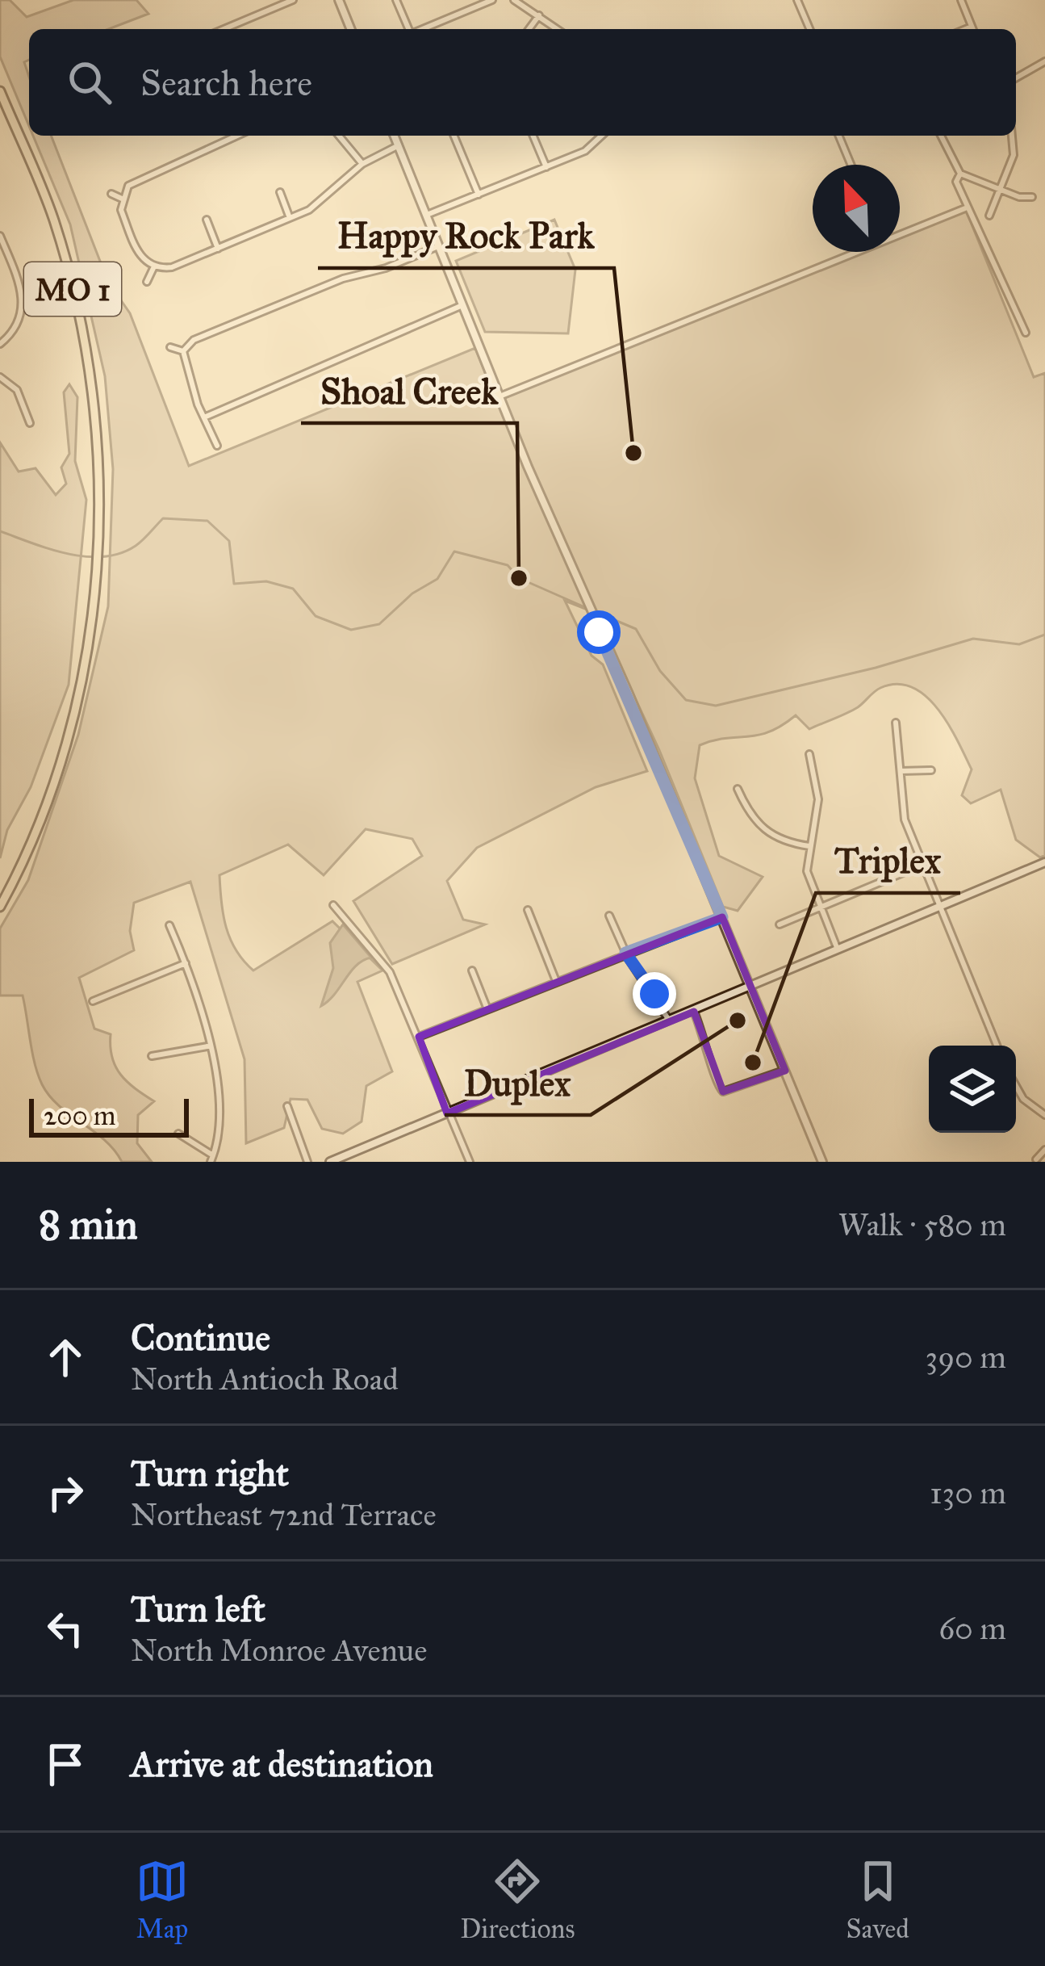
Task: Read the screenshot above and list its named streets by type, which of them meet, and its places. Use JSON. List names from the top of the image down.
{
  "streets": {
    "main road": ["MO 1"]
  },
  "places": [
    "Happy Rock Park",
    "Shoal Creek",
    "Duplex",
    "Triplex"
  ],
  "scale_bar": "200 m",
  "north": "top left",
  "page": {
    "search": "Search here",
    "scale": "200 m",
    "heading": ["8 min", "Walk · 580 m"],
    "list": [
      ["Continue", "North Antioch Road", "390 m"],
      ["Turn right", "Northeast 72nd Terrace", "130 m"],
      ["Turn left", "North Monroe Avenue", "60 m"],
      "Arrive at destination"
    ],
    "nav": ["Map", "Directions", "Saved"]
  }
}
